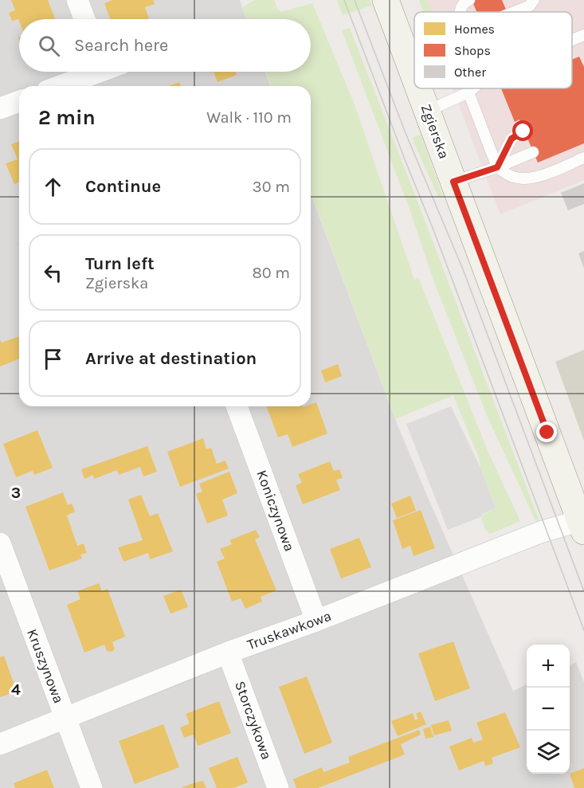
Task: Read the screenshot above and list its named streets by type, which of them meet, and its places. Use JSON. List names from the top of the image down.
{
  "streets": {
    "main road": ["Zgierska"],
    "street": [
      "Koniczynowa",
      "Truskawkowa",
      "Kruszynowa",
      "Storczykowa"
    ]
  },
  "crossings": [
    ["Zgierska", "Truskawkowa"],
    ["Koniczynowa", "Truskawkowa"],
    ["Truskawkowa", "Kruszynowa"],
    ["Truskawkowa", "Storczykowa"]
  ],
  "legend": ["Homes", "Shops", "Other"],
  "page": {
    "search": "Search here",
    "heading": ["2 min", "Walk · 110 m"],
    "list": [
      ["Continue", "30 m"],
      ["Turn left", "Zgierska", "80 m"],
      "Arrive at destination"
    ],
    "map_buttons": ["+", "−"]
  },
  "grid": {
    "rows": ["3", "4"]
  }
}
